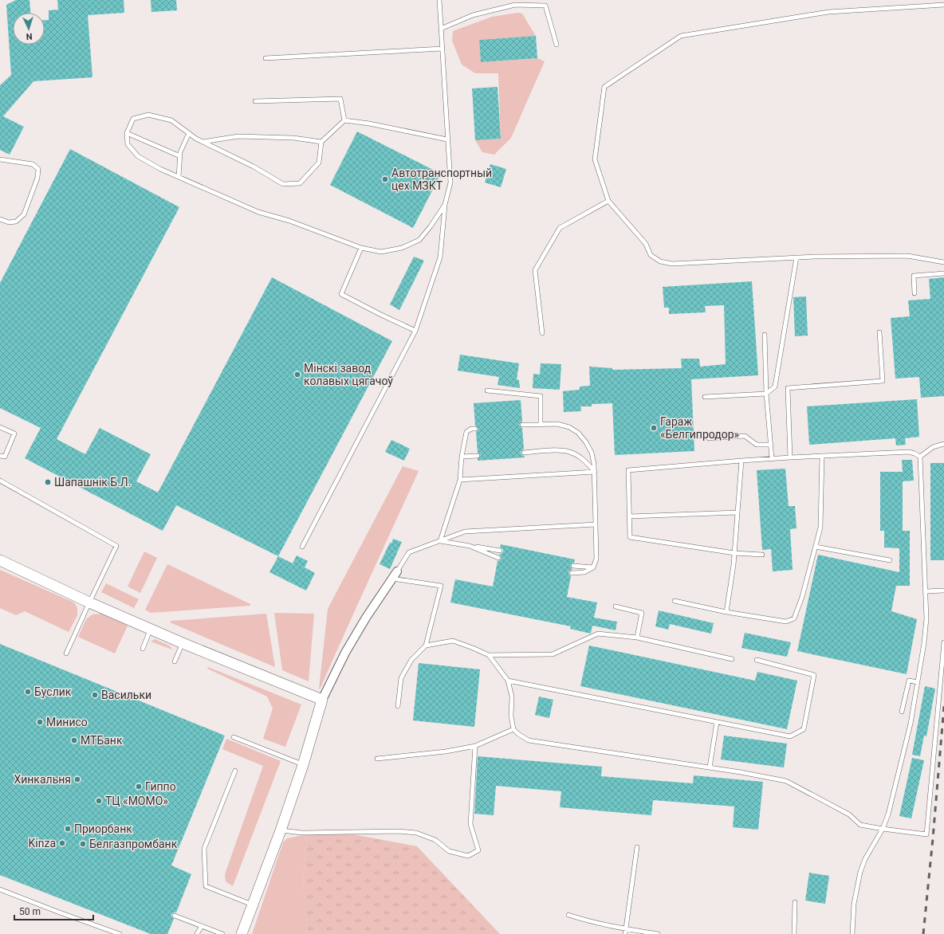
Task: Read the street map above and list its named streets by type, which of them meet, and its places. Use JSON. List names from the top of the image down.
{
  "places": [
    "Автотранспортный цех МЗКТ",
    "Мінскі завод колавых цягачоў",
    "Гараж «Белгипродор»",
    "Шапашнік Б.Л.",
    "Буслик",
    "Васильки",
    "Минисо",
    "МТБанк",
    "Хинкальня",
    "Гиппо",
    "ТЦ «МОМО»",
    "Приорбанк",
    "Kinza",
    "Белгазпромбанк"
  ],
  "scale_bar": "50 m",
  "north": "bottom"
}
